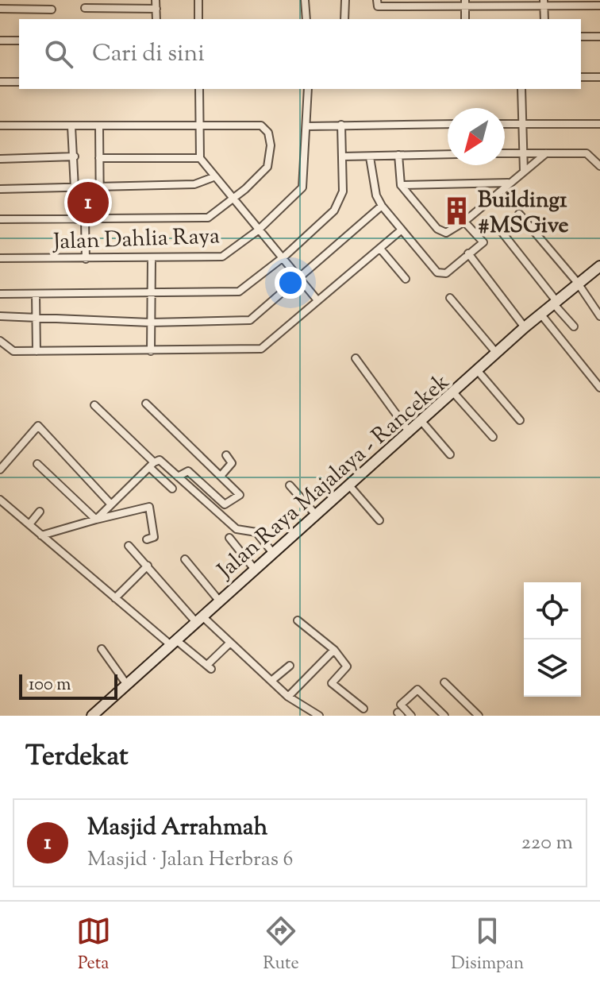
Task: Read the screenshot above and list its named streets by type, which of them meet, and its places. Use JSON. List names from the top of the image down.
{
  "streets": {
    "main road": ["Jalan Raya Majalaya - Rancekek"],
    "street": ["Jalan Dahlia Raya"]
  },
  "places": {
    "building": ["Building1 #MSGive"]
  },
  "scale_bar": "100 m",
  "north": "bottom left",
  "page": {
    "search": "Cari di sini",
    "pins": "1",
    "scale": "100 m",
    "heading": "Terdekat",
    "list": [
      {
        "mark": "1",
        "name": "Masjid Arrahmah",
        "note": "Masjid · Jalan Herbras 6",
        "value": "220 m"
      }
    ],
    "nav": ["Peta", "Rute", "Disimpan"]
  }
}
